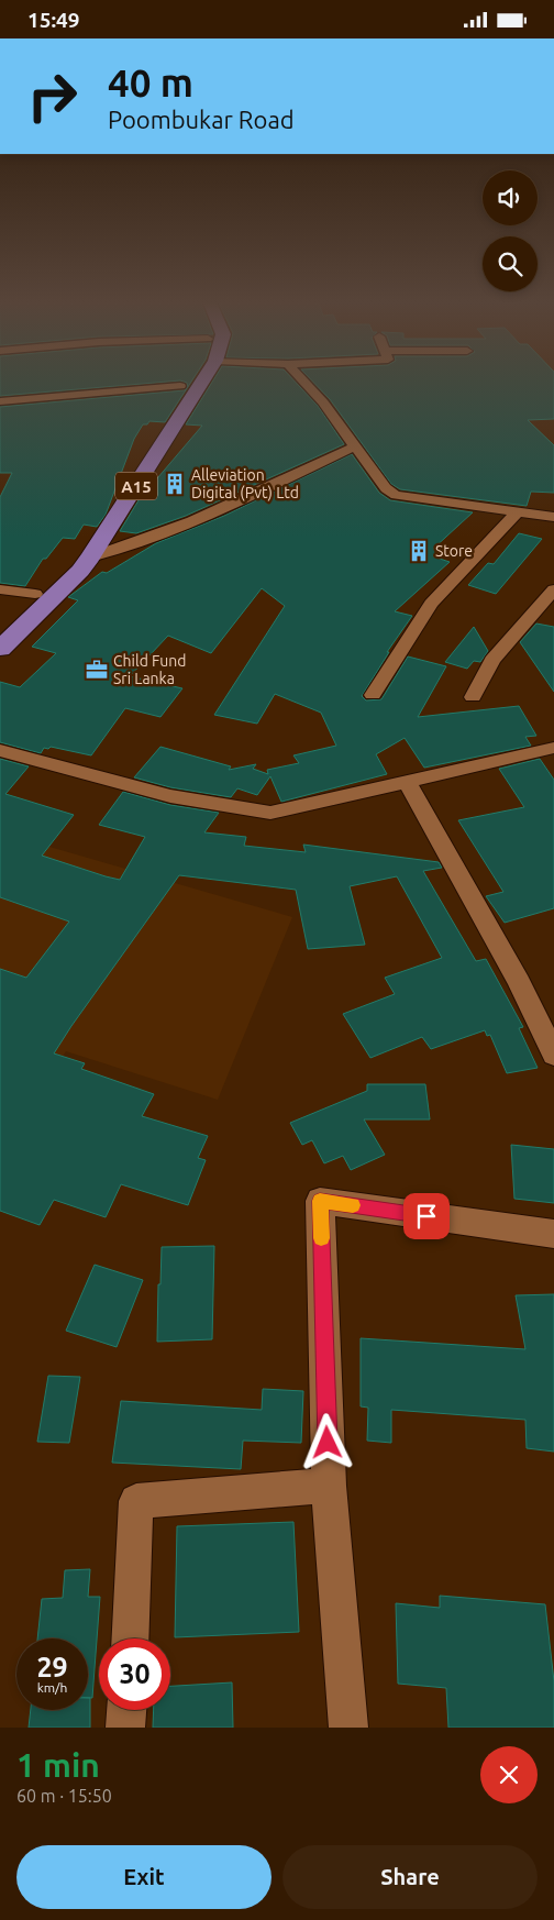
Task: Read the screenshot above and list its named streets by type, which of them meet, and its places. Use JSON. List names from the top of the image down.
{
  "streets": {
    "highway": ["A15"]
  },
  "places": {
    "building": ["Alleviation Digital (Pvt) Ltd", "Store"],
    "office": ["Child Fund Sri Lanka"]
  },
  "page": {
    "status": "15:49",
    "turn": ["40 m", "Poombukar Road"],
    "speed": "29 km/h",
    "limit": "30",
    "heading": ["1 min", "60 m · 15:50"],
    "buttons": ["Exit", "Share"]
  }
}
